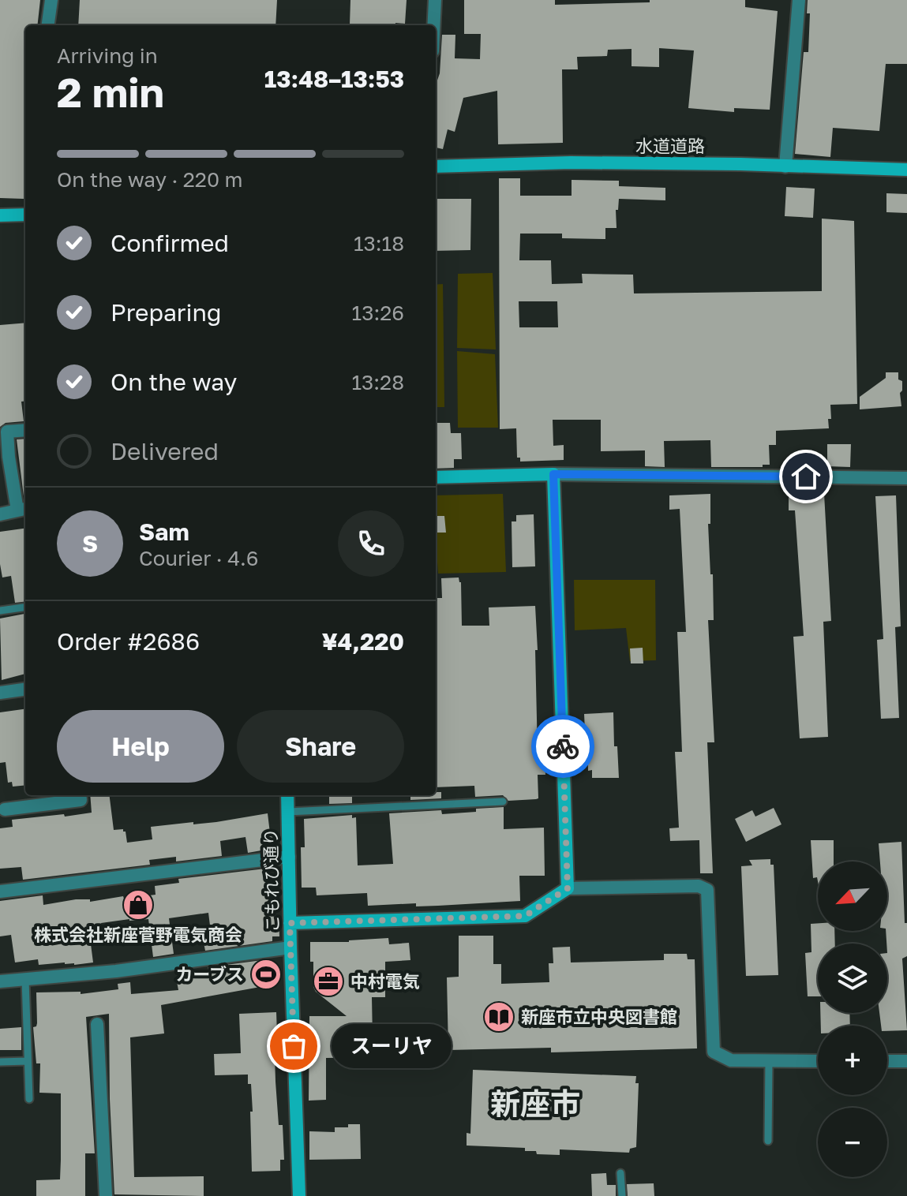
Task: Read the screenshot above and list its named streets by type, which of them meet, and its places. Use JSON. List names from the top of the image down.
{
  "streets": {
    "street": ["水道道路", "こもれび通り"]
  },
  "districts": ["新座市"],
  "places": {
    "shop": ["株式会社新座菅野電気商会"],
    "sports": ["カーブス"],
    "office": ["中村電気"],
    "library": ["新座市立中央図書館"],
    "other": ["スーリヤ"]
  },
  "north": "bottom left",
  "page": {
    "heading": ["2 min", "Arriving in", "13:48–13:53"],
    "panel": [
      "Sam",
      "Courier · 4.6",
      "Order #2686",
      "¥4,220"
    ],
    "bar": "On the way · 220 m",
    "list": [
      ["Confirmed", "13:18"],
      ["Preparing", "13:26"],
      ["On the way", "13:28"],
      "Delivered"
    ],
    "round": "S",
    "buttons": ["Help", "Share"],
    "map_buttons": ["+", "−"],
    "bubble": "スーリヤ"
  }
}
